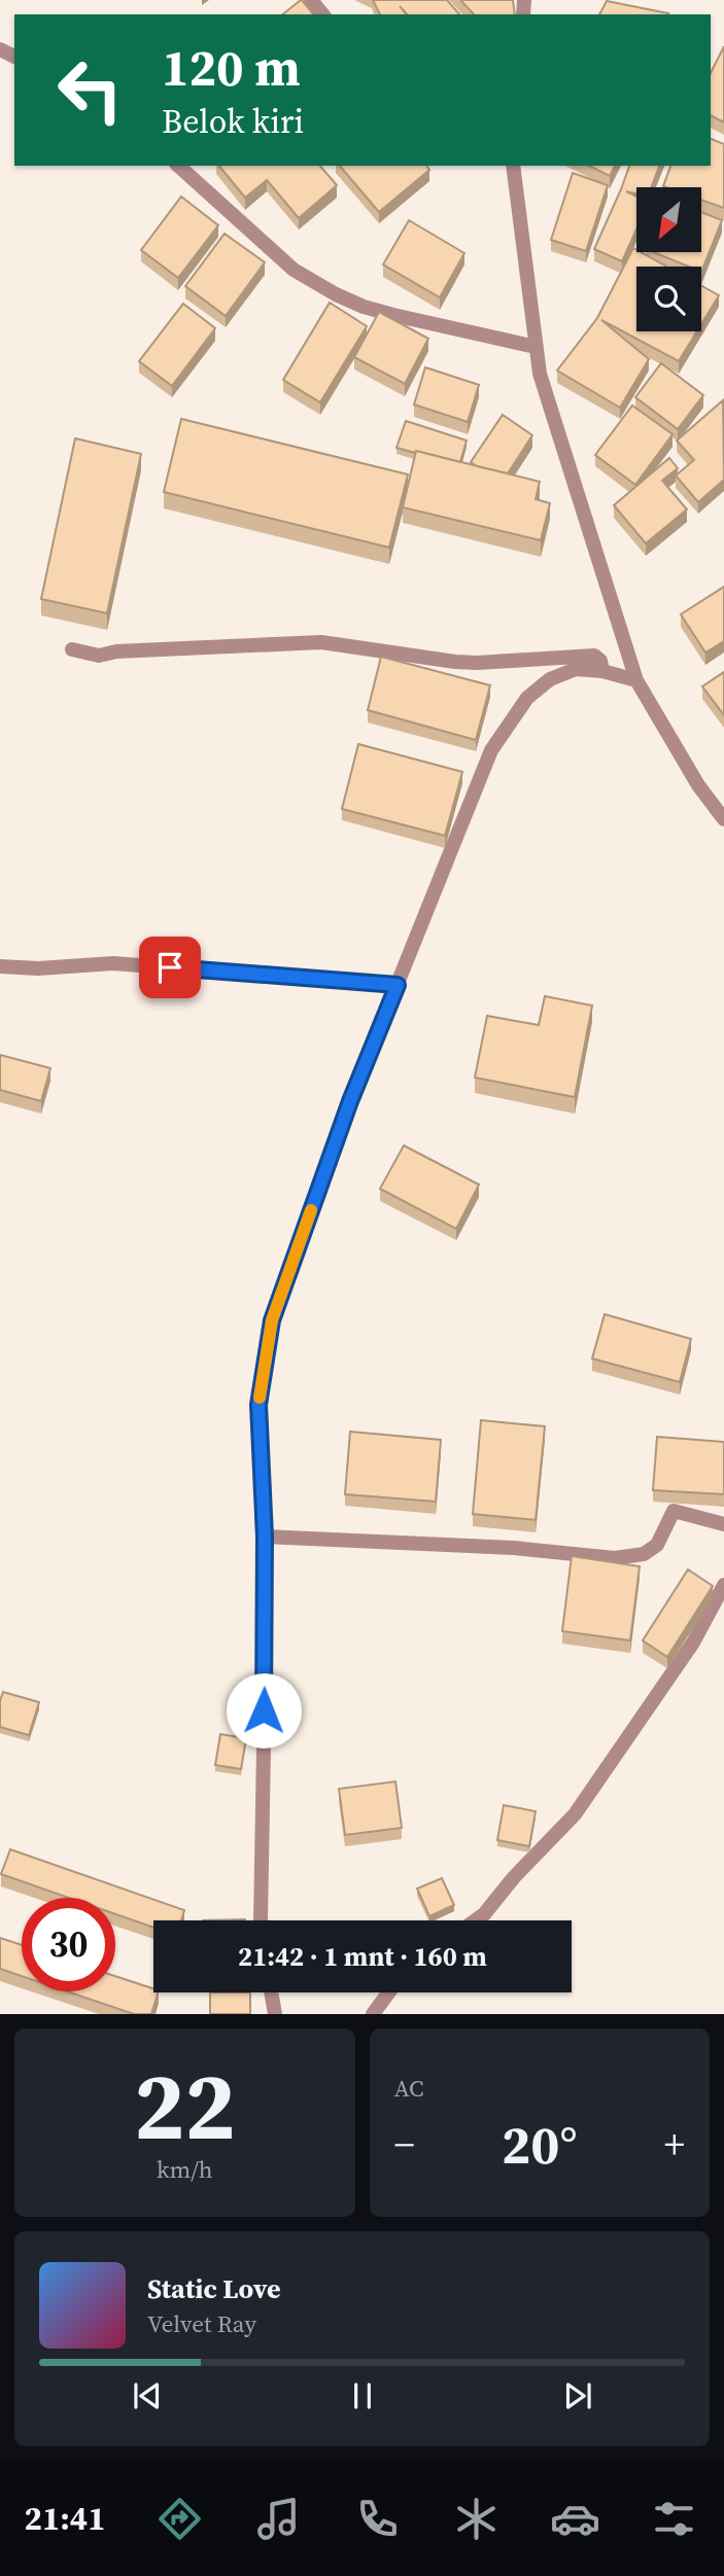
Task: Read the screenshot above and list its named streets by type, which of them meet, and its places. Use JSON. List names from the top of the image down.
{
  "north": "bottom left",
  "page": {
    "turn": ["120 m", "Belok kiri"],
    "limit": "30",
    "trip": "21:42 · 1 mnt · 160 m",
    "tile": [
      ["22", "km/h"],
      "AC"
    ],
    "heat": ["−", "20°", "+"],
    "song": ["Static Love", "Velvet Ray"],
    "tabs": "21:41"
  }
}
